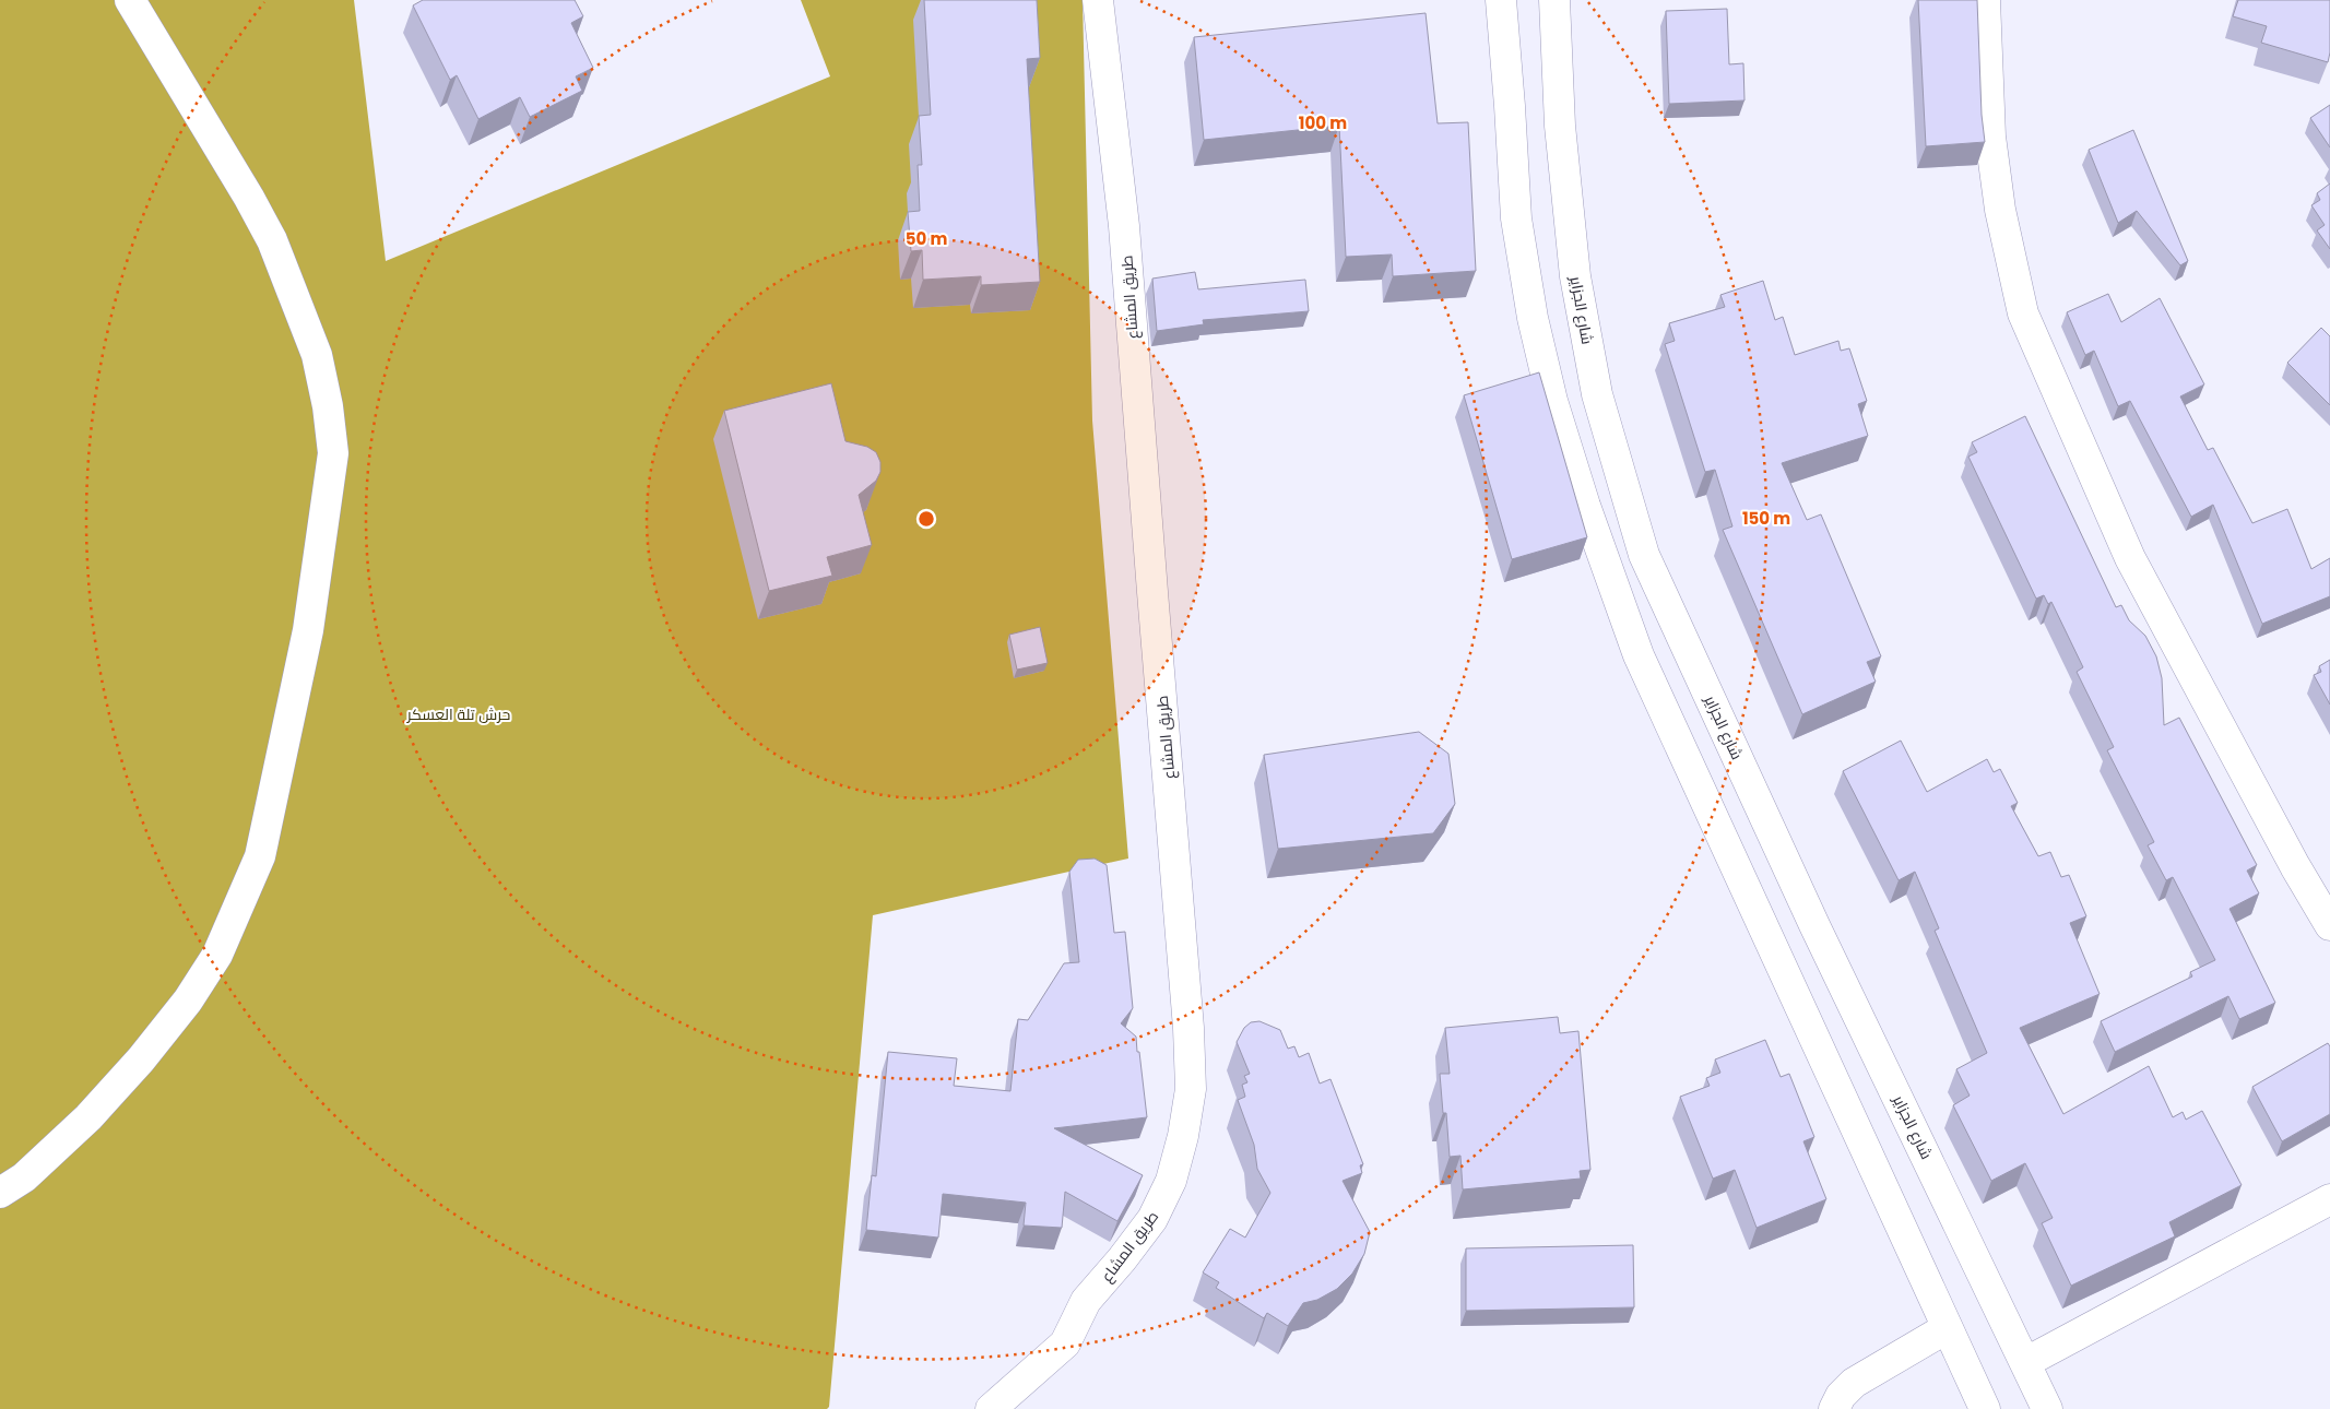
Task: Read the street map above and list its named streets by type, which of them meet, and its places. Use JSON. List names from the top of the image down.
{
  "streets": {
    "street": ["طريق المشاع", "شارع الجزاير"]
  },
  "parks": ["حرش تلة العسكر"],
  "rings": ["100 m", "50 m", "150 m"]
}
